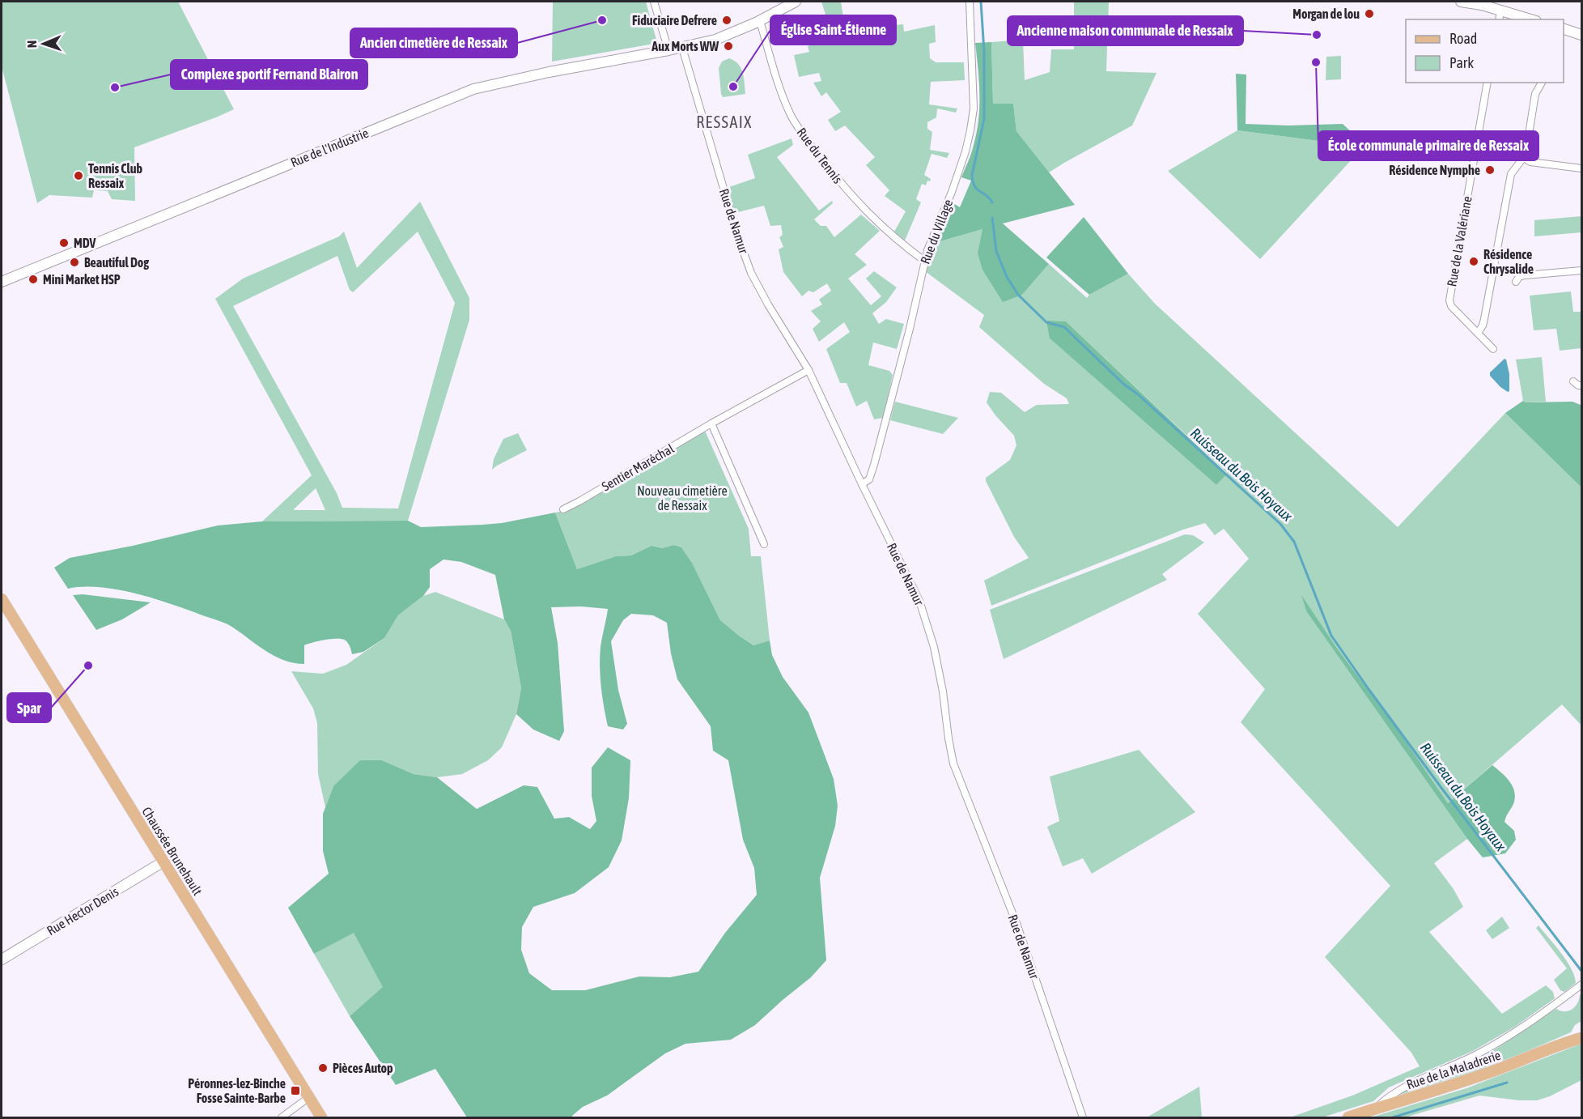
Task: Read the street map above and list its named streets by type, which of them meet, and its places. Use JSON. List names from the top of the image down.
{
  "streets": {
    "main road": ["Chaussée Brunehault", "Rue de la Maladrerie"],
    "street": [
      "Rue de l'Industrie",
      "Rue du Tennis",
      "Rue de Namur",
      "Rue du Village",
      "Rue de la Valériane",
      "Sentier Maréchal",
      "Rue Hector Denis"
    ]
  },
  "crossings": [
    ["Rue de l'Industrie", "Rue du Tennis"],
    ["Rue de l'Industrie", "Rue de Namur"],
    ["Rue du Tennis", "Rue du Village"],
    ["Rue de Namur", "Rue du Village"],
    ["Rue de Namur", "Sentier Maréchal"],
    ["Chaussée Brunehault", "Rue Hector Denis"]
  ],
  "districts": ["RESSAIX"],
  "water": ["Ruisseau du Bois Hoyaux"],
  "parks": ["Nouveau cimetière de Ressaix"],
  "places": {
    "other": [
      "Morgan de lou",
      "Ancien cimetière de Ressaix",
      "Fiduciaire Defrere",
      "Ancienne maison communale de Ressaix",
      "Aux Morts WW",
      "École communale primaire de Ressaix",
      "Église Saint-Étienne",
      "Complexe sportif Fernand Blairon",
      "Résidence Nymphe",
      "Tennis Club Ressaix",
      "MDV",
      "Résidence Chrysalide",
      "Beautiful Dog",
      "Mini Market HSP",
      "Spar",
      "Pièces Autop"
    ],
    "transit": ["Péronnes-lez-Binche Fosse Sainte-Barbe"]
  },
  "legend": ["Road", "Park"],
  "north": "left"
}
